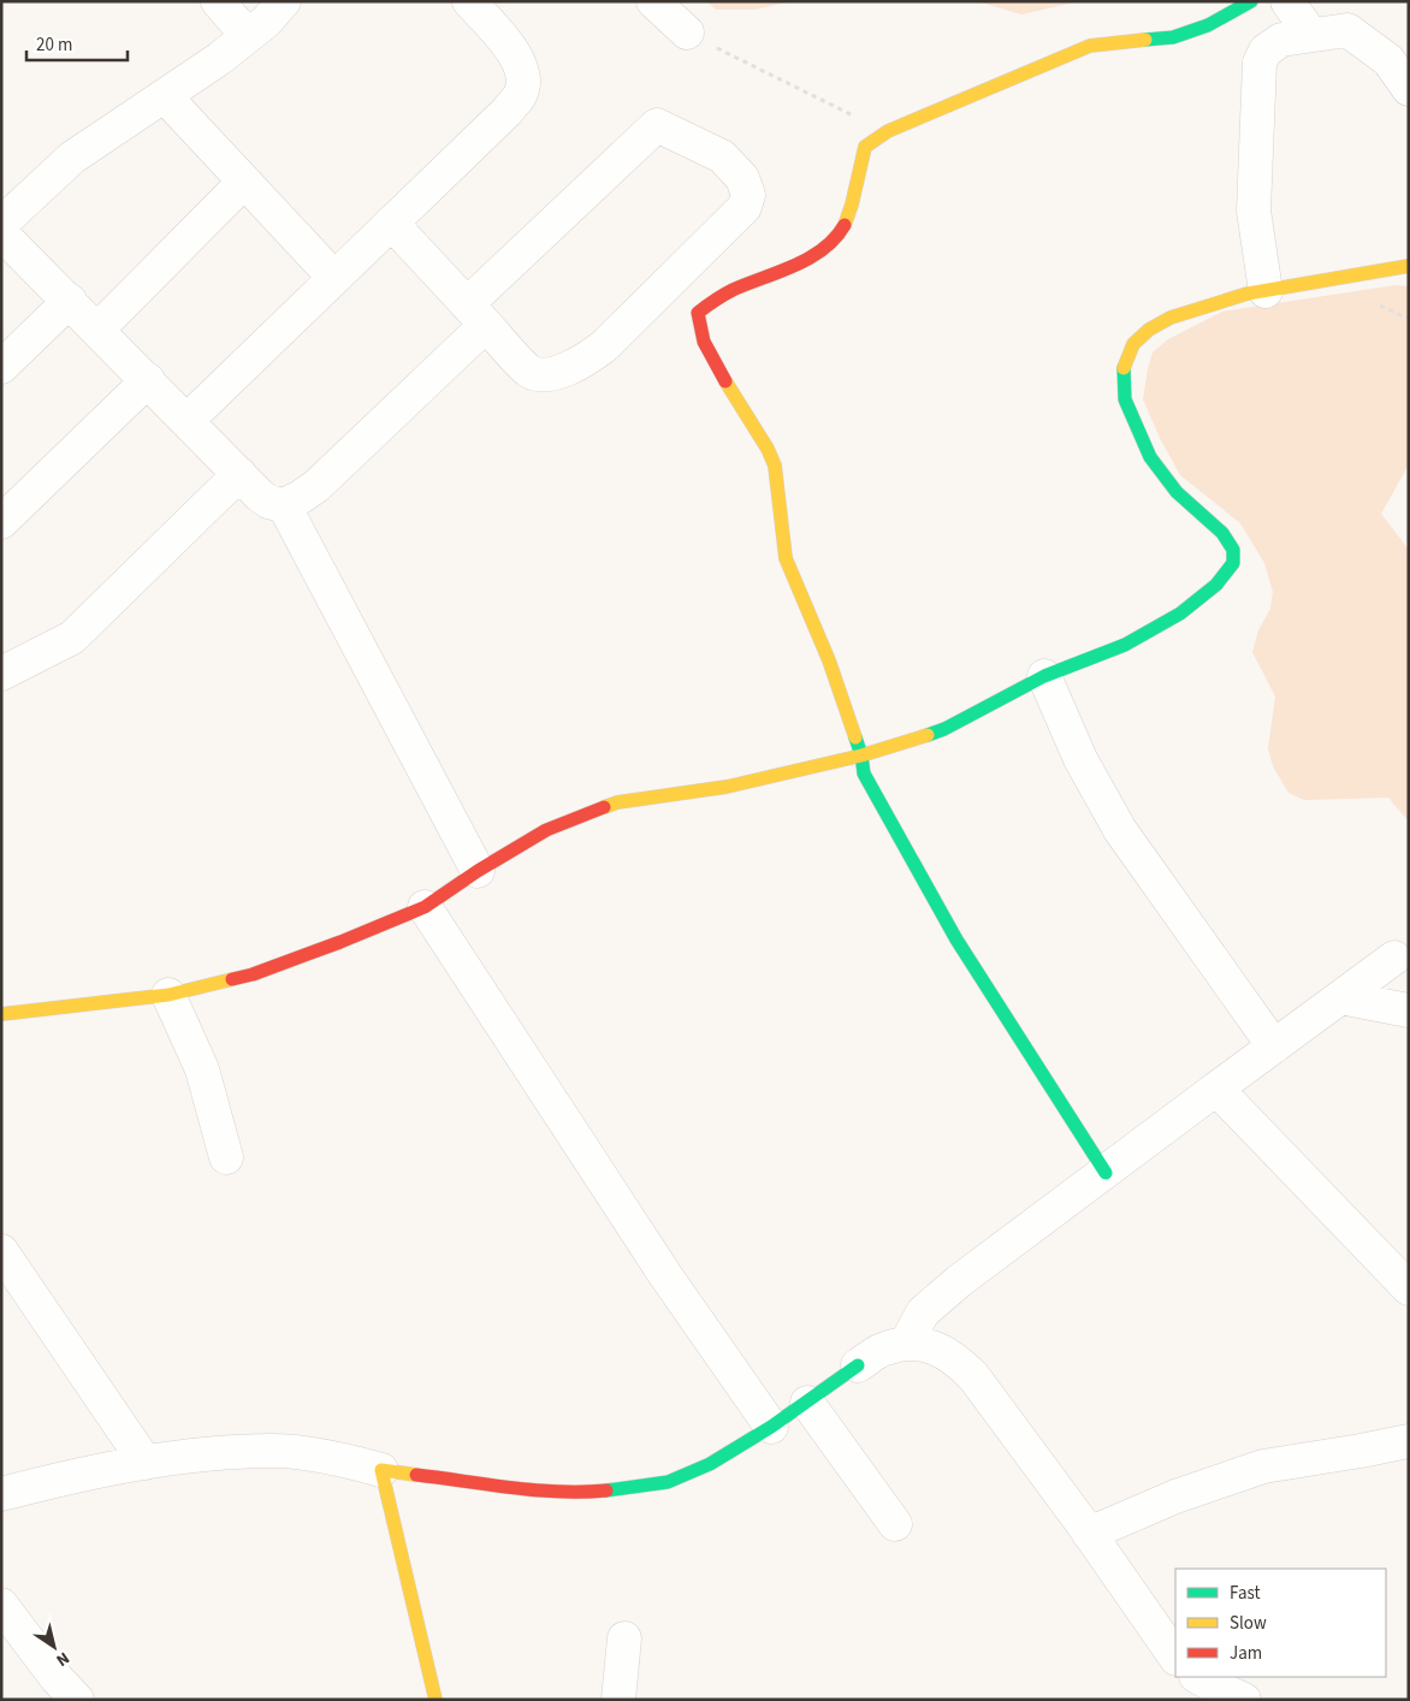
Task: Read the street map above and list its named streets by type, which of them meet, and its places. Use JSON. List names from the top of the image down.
{
  "legend": ["Fast", "Slow", "Jam"],
  "scale_bar": "20 m",
  "north": "bottom right"
}
